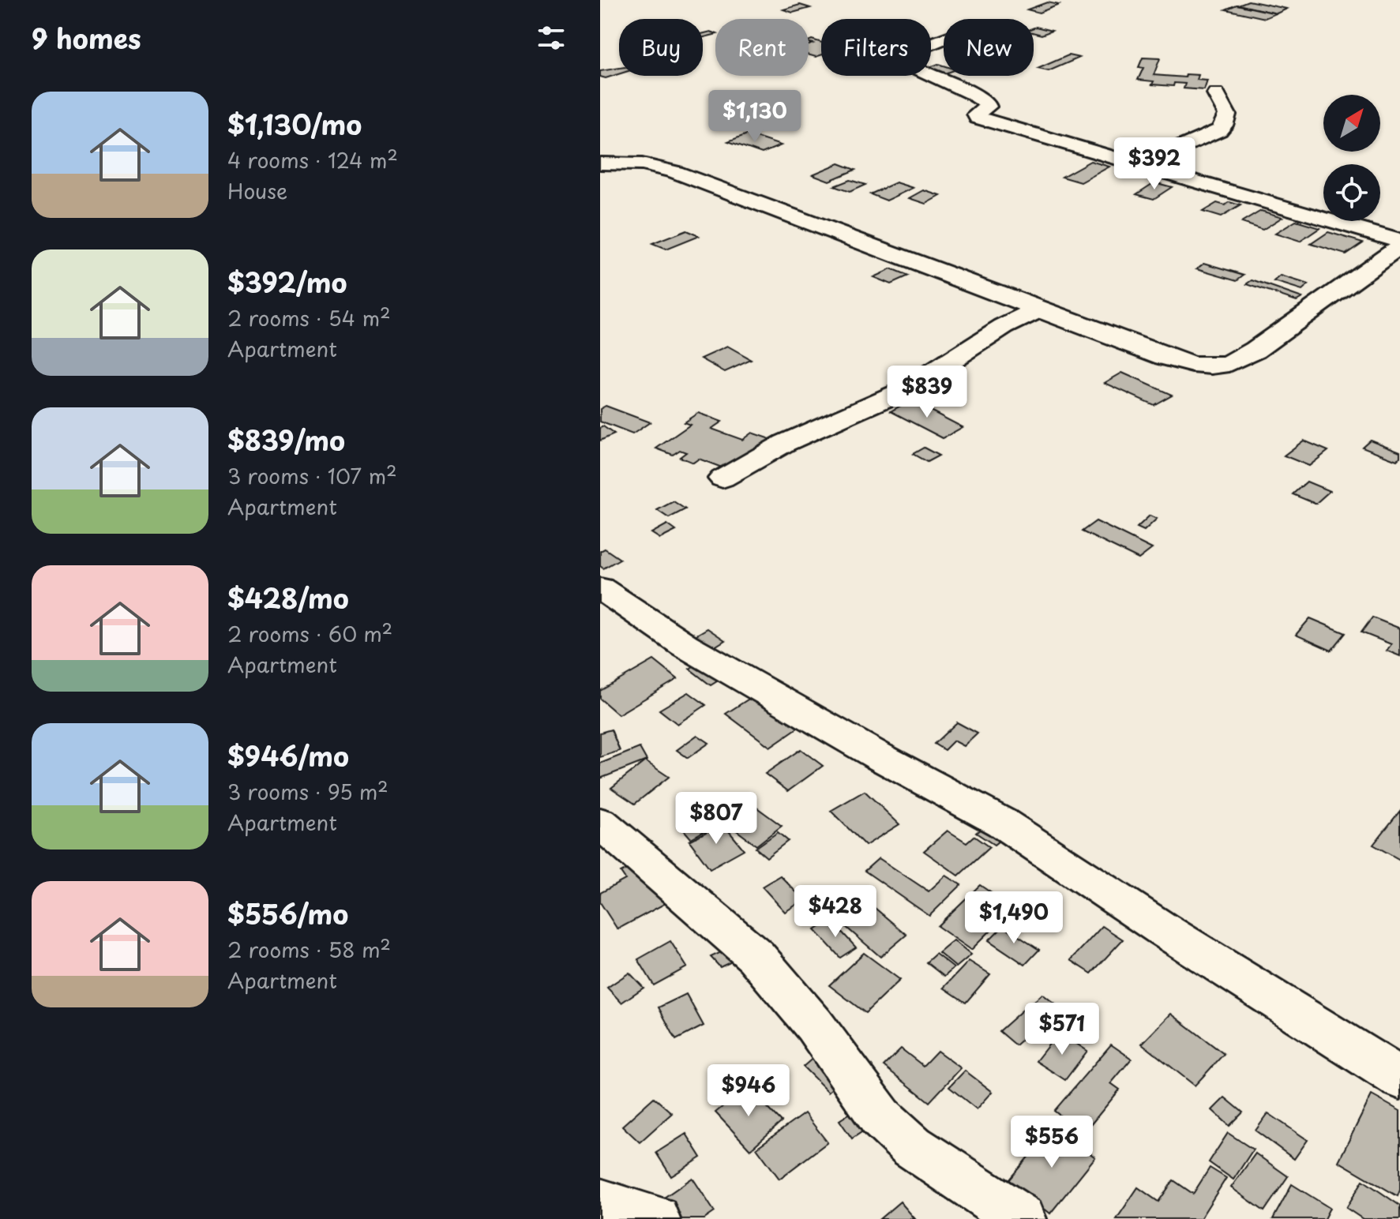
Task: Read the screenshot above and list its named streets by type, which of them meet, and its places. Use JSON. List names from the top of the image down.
{
  "north": "top right",
  "page": {
    "heading": "9 homes",
    "chip": [
      "Buy",
      "Rent",
      "Filters",
      "New"
    ],
    "list": [
      {
        "name": "$1,130/mo",
        "note": "4 rooms · 124 m² · House"
      },
      {
        "name": "$392/mo",
        "note": "2 rooms · 54 m² · Apartment"
      },
      {
        "name": "$839/mo",
        "note": "3 rooms · 107 m² · Apartment"
      },
      {
        "name": "$428/mo",
        "note": "2 rooms · 60 m² · Apartment"
      },
      {
        "name": "$946/mo",
        "note": "3 rooms · 95 m² · Apartment"
      },
      {
        "name": "$556/mo",
        "note": "2 rooms · 58 m² · Apartment"
      }
    ],
    "price": [
      "$1,130",
      "$392",
      "$839",
      "$807",
      "$428",
      "$1,490",
      "$571",
      "$946",
      "$556"
    ]
  }
}
